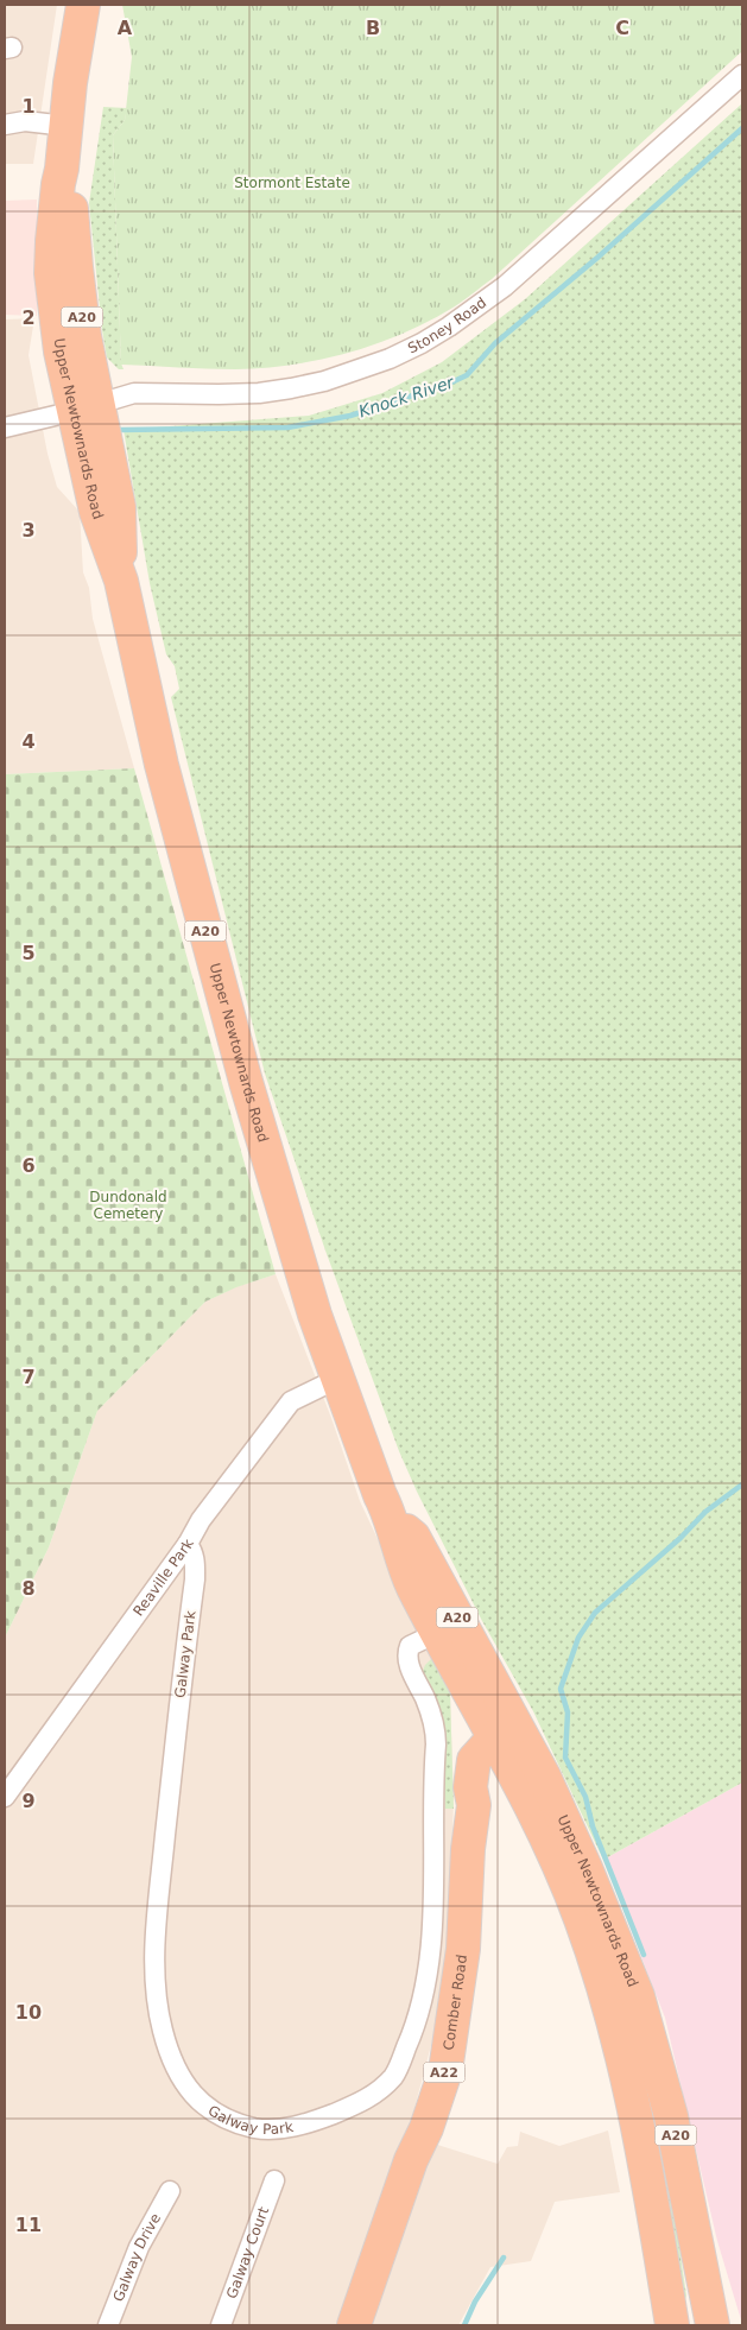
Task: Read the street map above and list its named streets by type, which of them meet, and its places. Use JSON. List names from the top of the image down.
{
  "streets": {
    "highway": [
      "A20",
      "Upper Newtownards Road",
      "Comber Road",
      "A22"
    ],
    "street": [
      "Stoney Road",
      "Reaville Park",
      "Galway Park",
      "Galway Court",
      "Galway Drive"
    ]
  },
  "crossings": [
    ["Stoney Road", "Upper Newtownards Road"],
    ["Upper Newtownards Road", "Reaville Park"],
    ["Upper Newtownards Road", "Galway Park"],
    ["Upper Newtownards Road", "Comber Road"],
    ["Reaville Park", "Galway Park"]
  ],
  "water": ["Knock River"],
  "parks": ["Stormont Estate", "Dundonald Cemetery"],
  "grid": {
    "columns": ["A", "B", "C"],
    "rows": [
      "1",
      "2",
      "3",
      "4",
      "5",
      "6",
      "7",
      "8",
      "9",
      "10",
      "11"
    ]
  }
}
